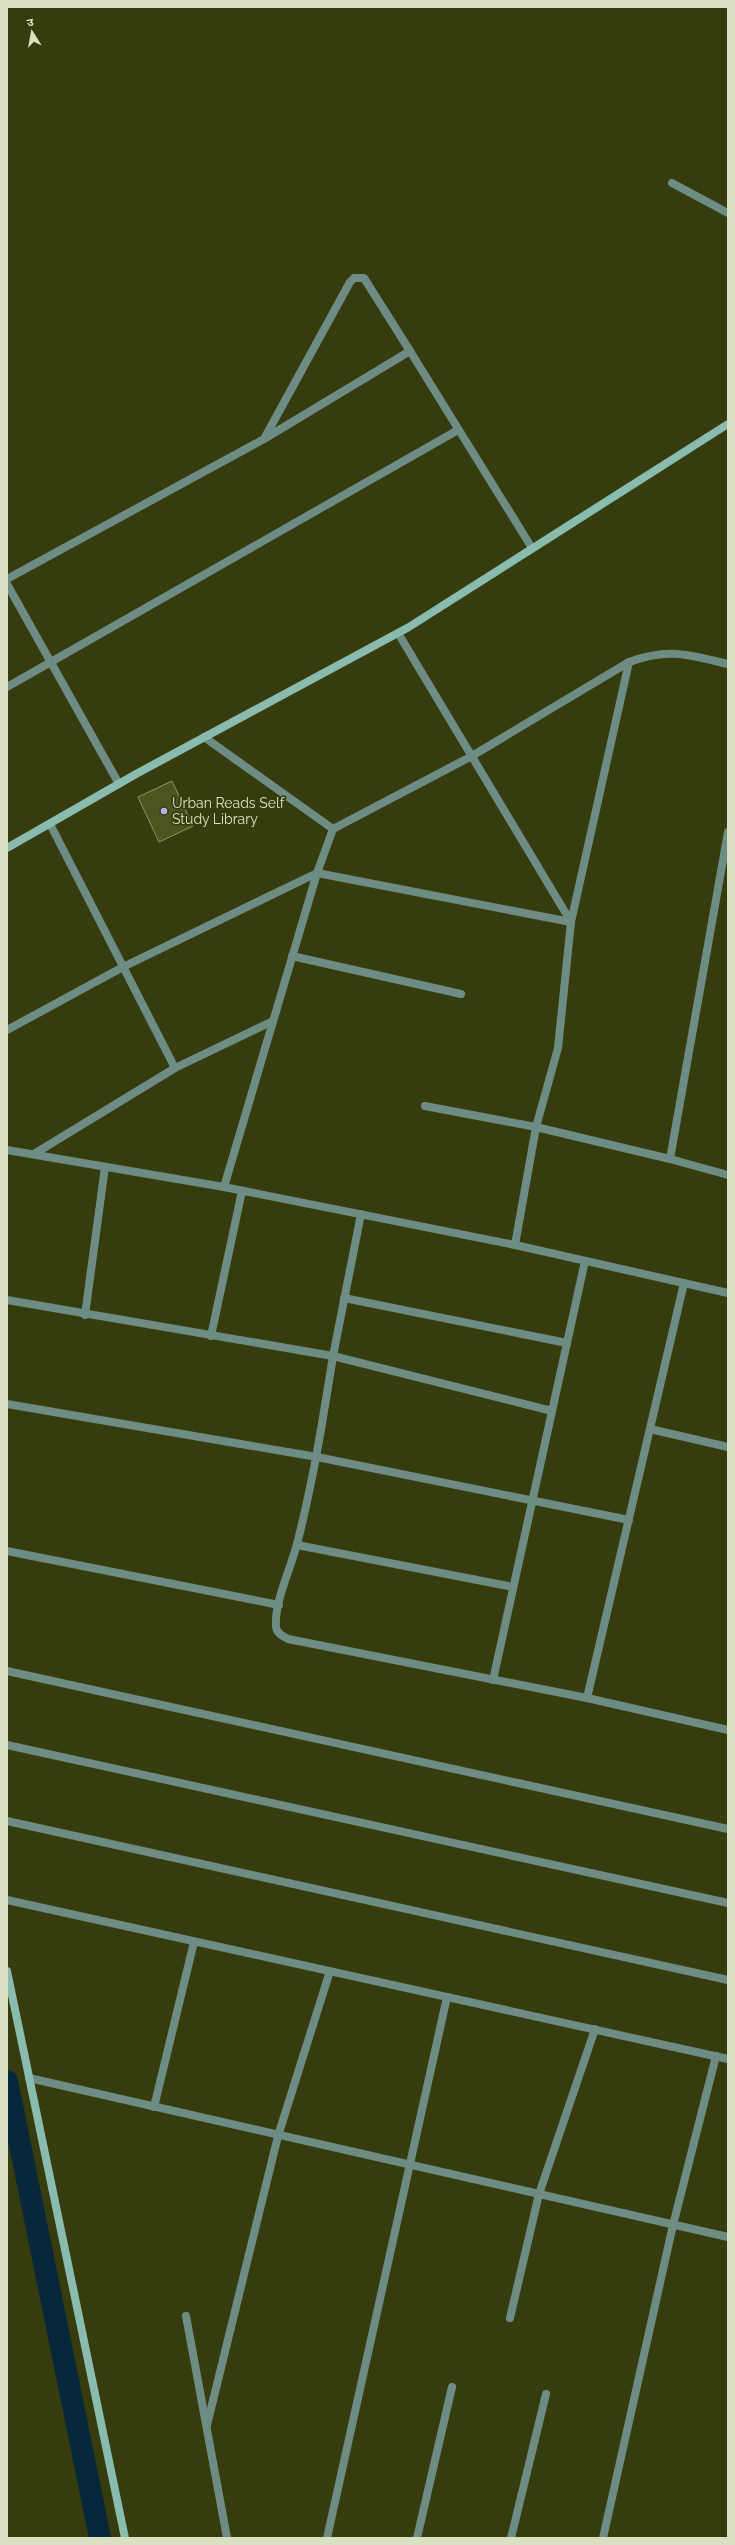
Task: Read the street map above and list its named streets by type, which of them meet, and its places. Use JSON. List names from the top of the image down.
{
  "places": ["Urban Reads Self Study Library"],
  "north": "top"
}
